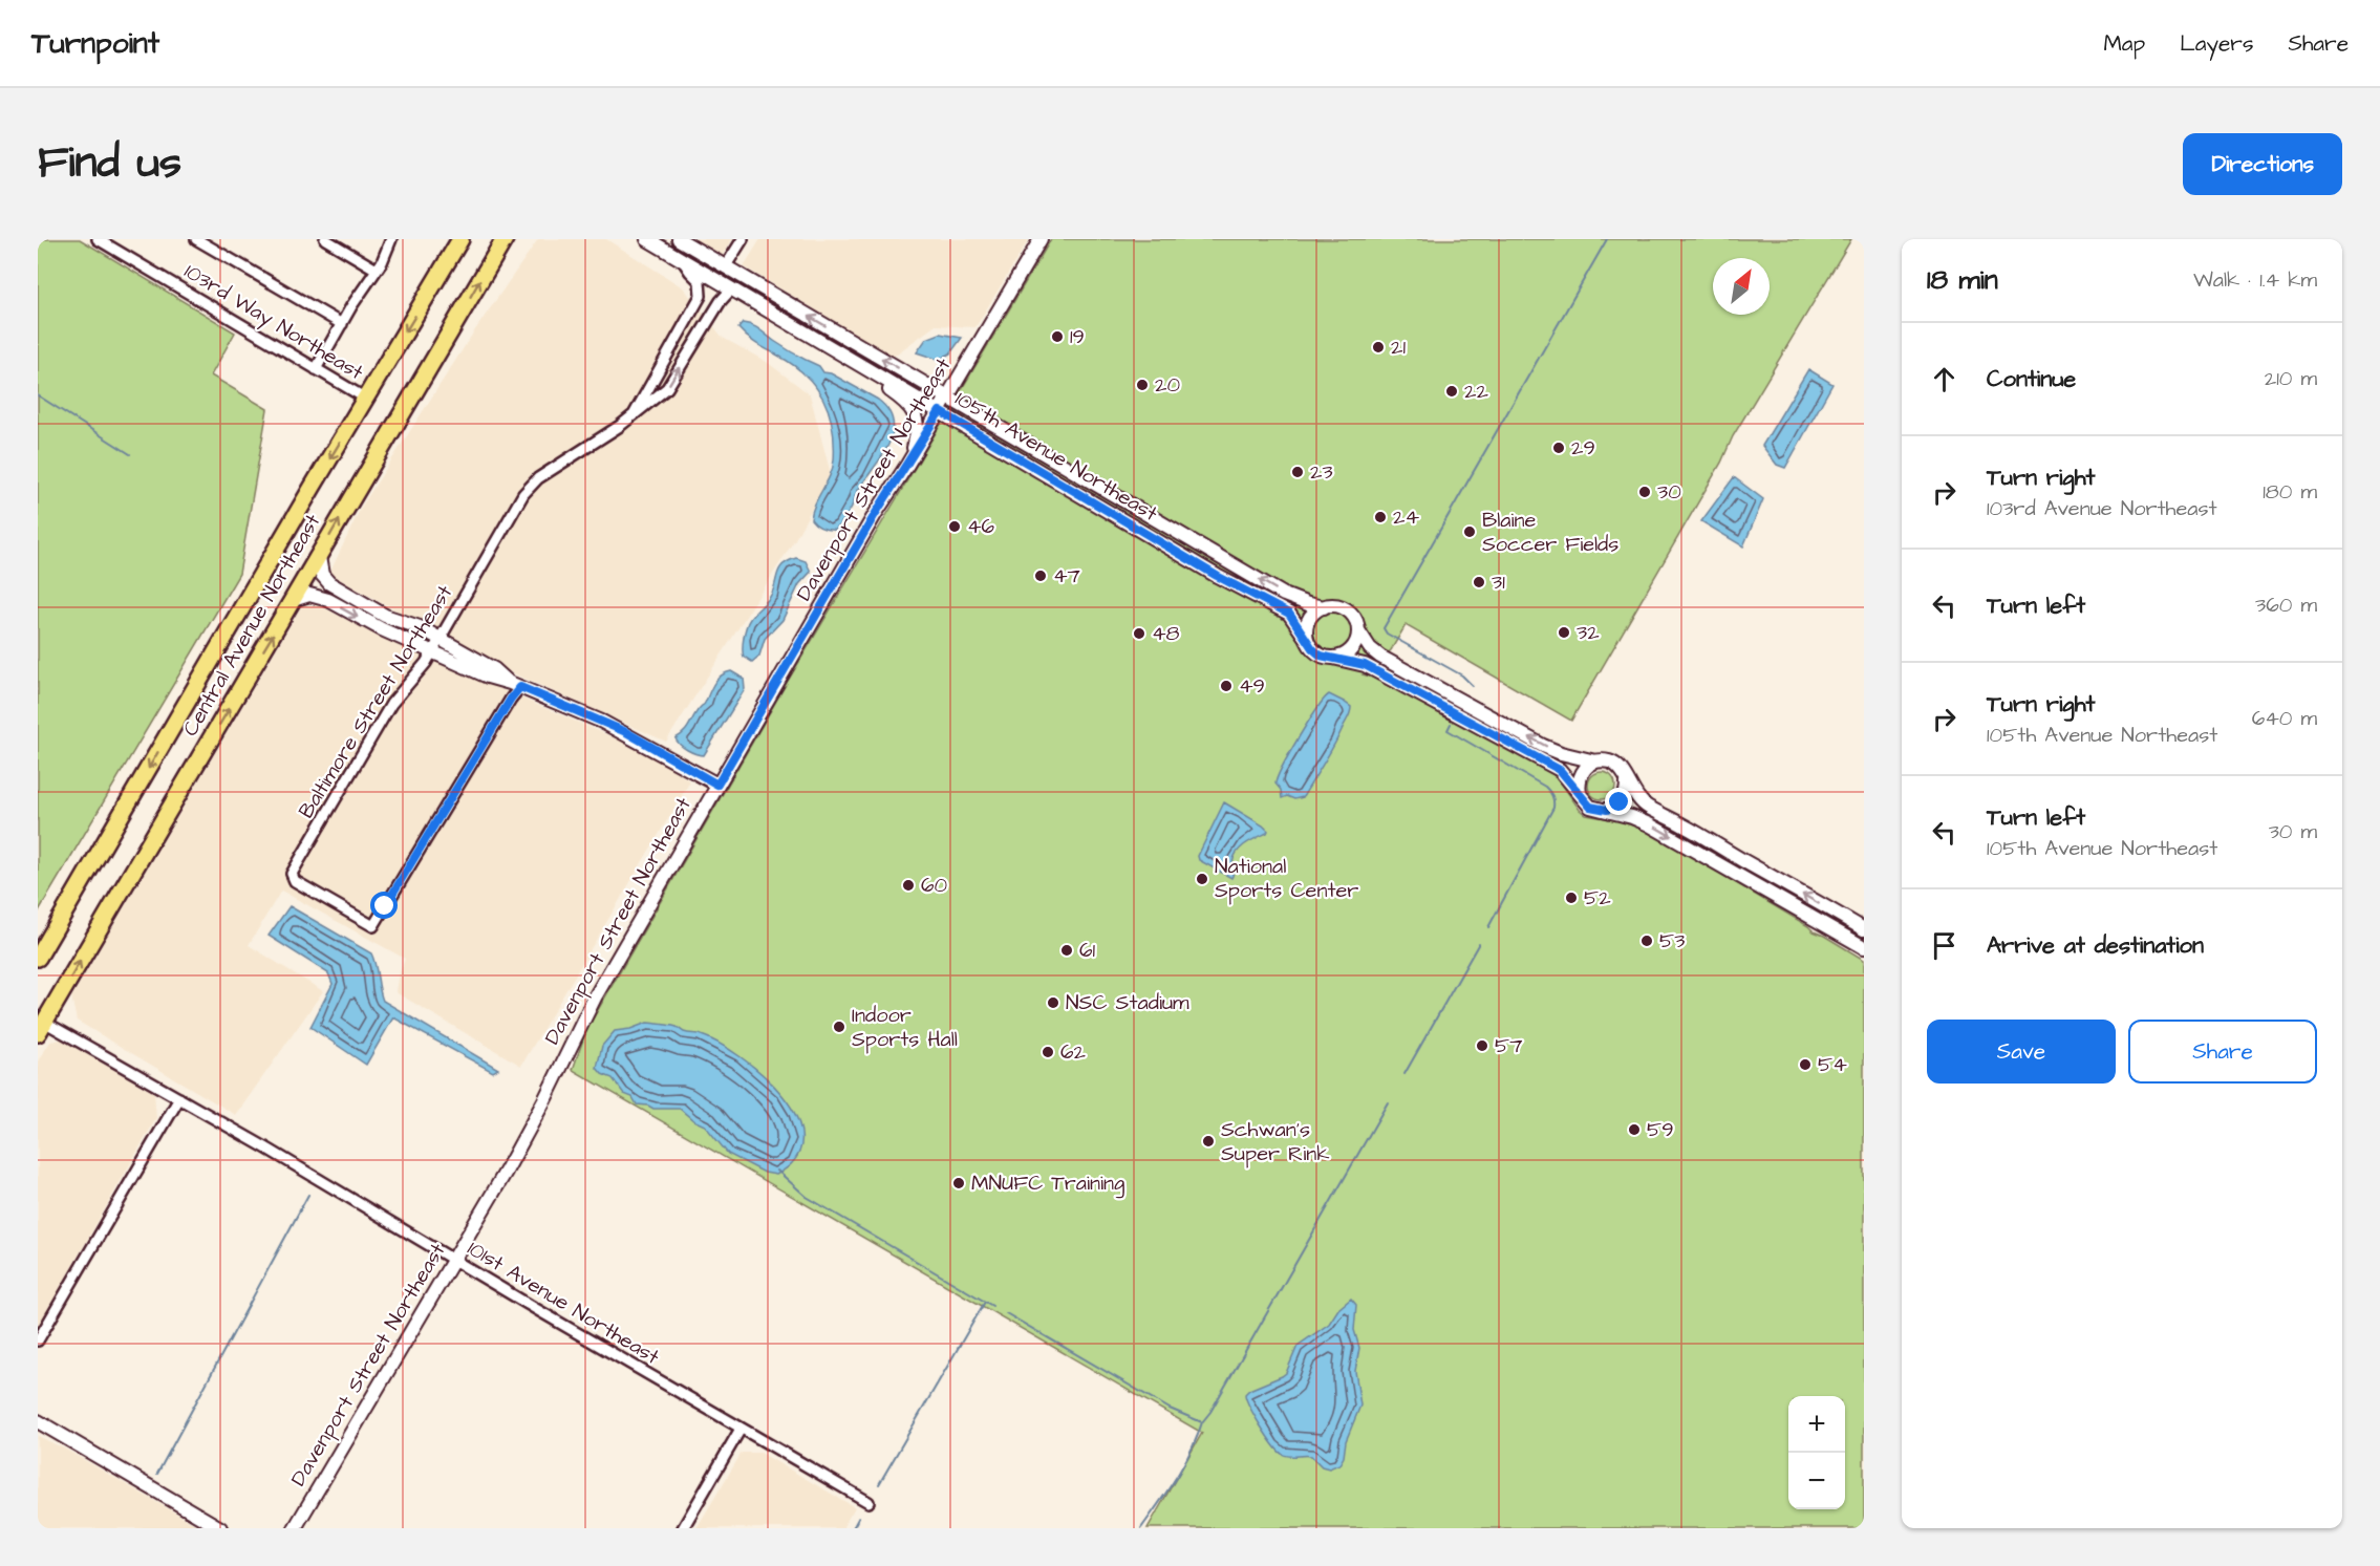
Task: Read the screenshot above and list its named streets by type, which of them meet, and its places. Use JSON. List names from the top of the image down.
{
  "streets": {
    "highway": ["Central Avenue Northeast"],
    "street": [
      "103rd Way Northeast",
      "105th Avenue Northeast",
      "Davenport Street Northeast",
      "Baltimore Street Northeast",
      "101st Avenue Northeast"
    ]
  },
  "crossings": [
    ["103rd Way Northeast", "Central Avenue Northeast"],
    ["105th Avenue Northeast", "Davenport Street Northeast"],
    ["105th Avenue Northeast", "Baltimore Street Northeast"],
    ["Davenport Street Northeast", "101st Avenue Northeast"],
    ["Central Avenue Northeast", "101st Avenue Northeast"]
  ],
  "places": [
    "19",
    "21",
    "20",
    "22",
    "29",
    "23",
    "30",
    "24",
    "46",
    "Blaine Soccer Fields",
    "47",
    "31",
    "32",
    "48",
    "49",
    "National Sports Center",
    "60",
    "52",
    "53",
    "61",
    "NSC Stadium",
    "Indoor Sports Hall",
    "57",
    "62",
    "54",
    "59",
    "Schwan's Super Rink",
    "MNUFC Training"
  ],
  "north": "top right",
  "page": {
    "header": "Turnpoint",
    "nav": ["Map", "Layers", "Share"],
    "title": "Find us",
    "buttons": [
      "Directions",
      ["Save", "Share"]
    ],
    "heading": ["18 min", "Walk · 1.4 km"],
    "list": [
      ["Continue", "210 m"],
      ["Turn right", "103rd Avenue Northeast", "180 m"],
      ["Turn left", "360 m"],
      ["Turn right", "105th Avenue Northeast", "640 m"],
      ["Turn left", "105th Avenue Northeast", "30 m"],
      "Arrive at destination"
    ],
    "map_buttons": ["+", "−"]
  }
}
